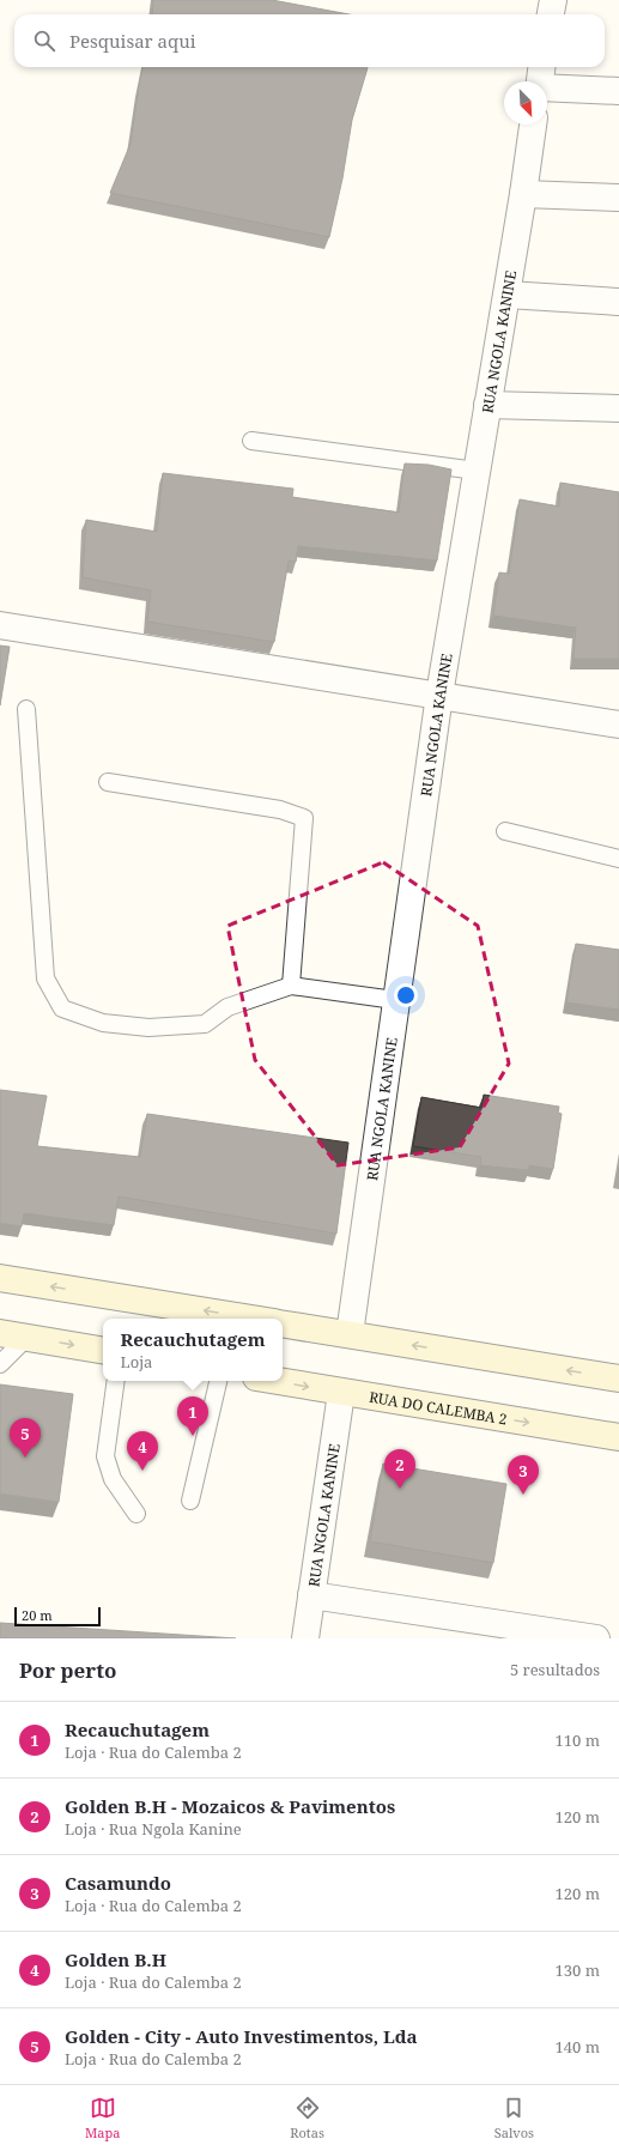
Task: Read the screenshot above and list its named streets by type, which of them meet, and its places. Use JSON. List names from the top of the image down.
{
  "streets": {
    "main road": ["RUA DO CALEMBA 2"],
    "street": ["RUA NGOLA KANINE"]
  },
  "crossings": [
    ["RUA NGOLA KANINE", "RUA DO CALEMBA 2"]
  ],
  "scale_bar": "20 m",
  "north": "bottom right",
  "page": {
    "search": "Pesquisar aqui",
    "popup": ["Recauchutagem", "Loja"],
    "pins": [
      "1",
      "5",
      "4",
      "2",
      "3"
    ],
    "scale": "20 m",
    "heading": ["Por perto", "5 resultados"],
    "list": [
      {
        "mark": "1",
        "name": "Recauchutagem",
        "note": "Loja · Rua do Calemba 2",
        "value": "110 m"
      },
      {
        "mark": "2",
        "name": "Golden B.H - Mozaicos & Pavimentos",
        "note": "Loja · Rua Ngola Kanine",
        "value": "120 m"
      },
      {
        "mark": "3",
        "name": "Casamundo",
        "note": "Loja · Rua do Calemba 2",
        "value": "120 m"
      },
      {
        "mark": "4",
        "name": "Golden B.H",
        "note": "Loja · Rua do Calemba 2",
        "value": "130 m"
      },
      {
        "mark": "5",
        "name": "Golden - City - Auto Investimentos, Lda",
        "note": "Loja · Rua do Calemba 2",
        "value": "140 m"
      }
    ],
    "nav": ["Mapa", "Rotas", "Salvos"]
  }
}
